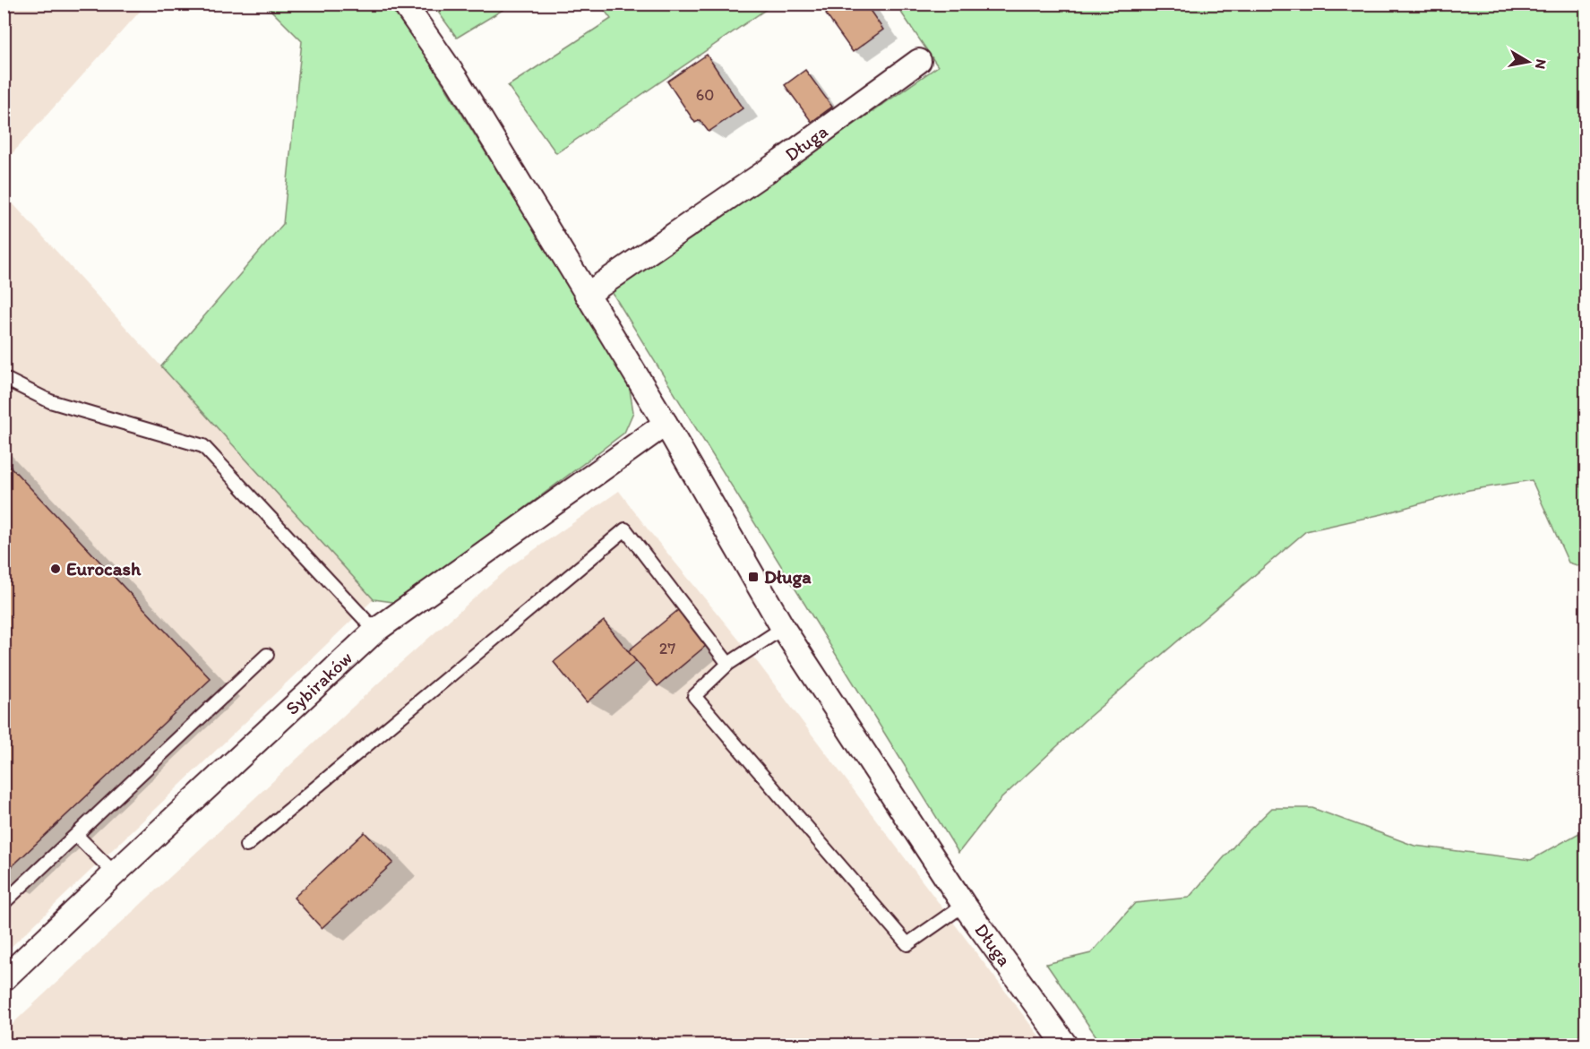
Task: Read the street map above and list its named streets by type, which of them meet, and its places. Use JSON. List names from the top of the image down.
{
  "streets": {
    "street": ["Długa", "Sybiraków"]
  },
  "crossings": [
    ["Długa", "Sybiraków"]
  ],
  "places": {
    "other": ["Eurocash"],
    "transit": ["Długa"]
  },
  "house_numbers": ["60", "27"],
  "north": "right"
}
